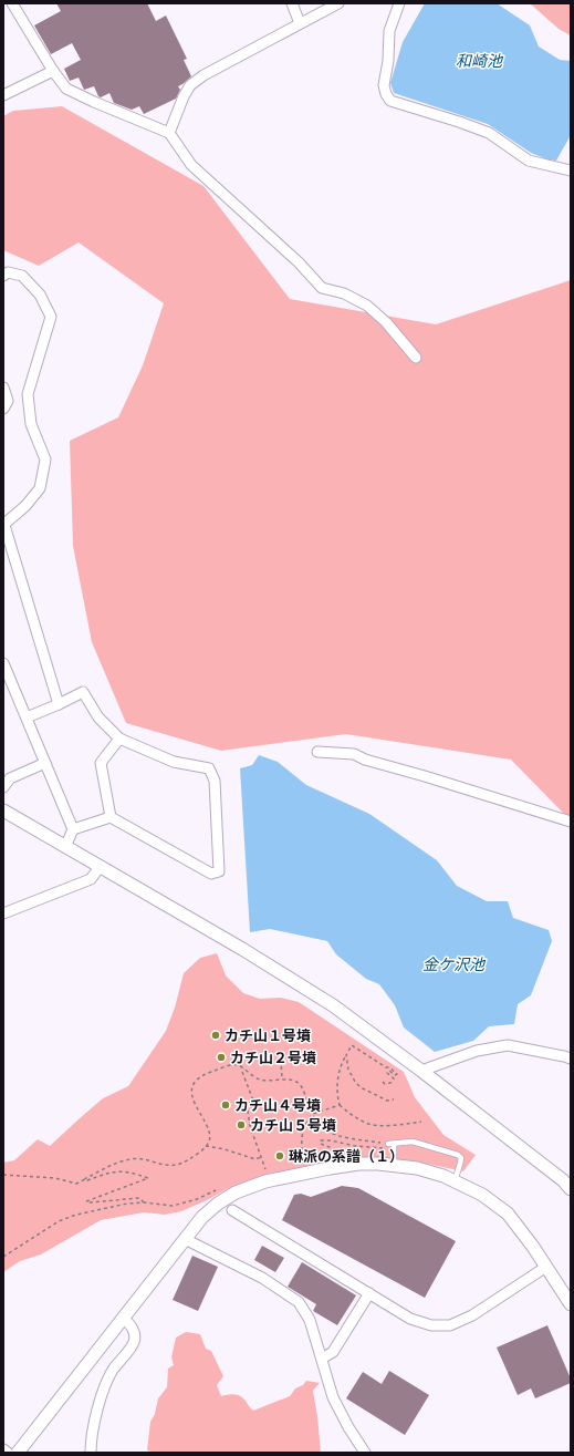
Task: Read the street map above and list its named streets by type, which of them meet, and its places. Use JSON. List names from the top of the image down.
{
  "water": ["和崎池", "金ケ沢池"],
  "places": [
    "カチ山１号墳",
    "カチ山２号墳",
    "カチ山４号墳",
    "カチ山５号墳",
    "琳派の系譜（１）"
  ]
}
